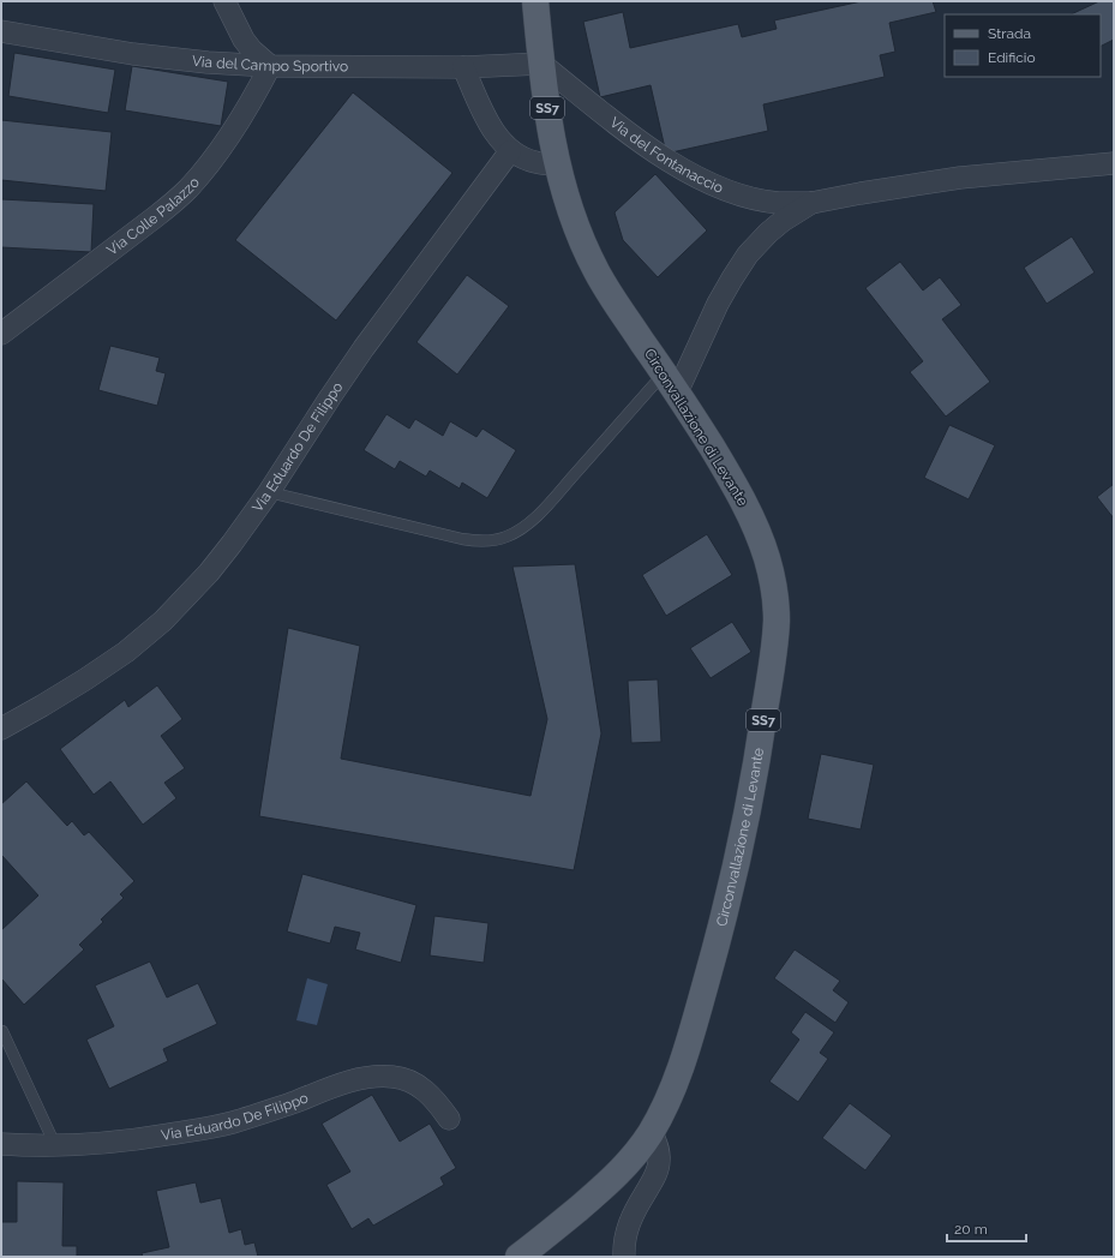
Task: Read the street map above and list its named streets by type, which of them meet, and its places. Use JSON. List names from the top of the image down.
{
  "streets": {
    "main road": ["SS7", "Circonvallazione di Levante"],
    "street": [
      "Via del Campo Sportivo",
      "Via del Fontanaccio",
      "Via Colle Palazzo",
      "Via Eduardo De Filippo"
    ]
  },
  "crossings": [
    ["Via del Campo Sportivo", "Via del Fontanaccio"],
    ["Via del Campo Sportivo", "Via Colle Palazzo"],
    ["Via del Campo Sportivo", "Circonvallazione di Levante"],
    ["Via del Fontanaccio", "Circonvallazione di Levante"]
  ],
  "legend": ["Strada", "Edificio"],
  "scale_bar": "20 m"
}
